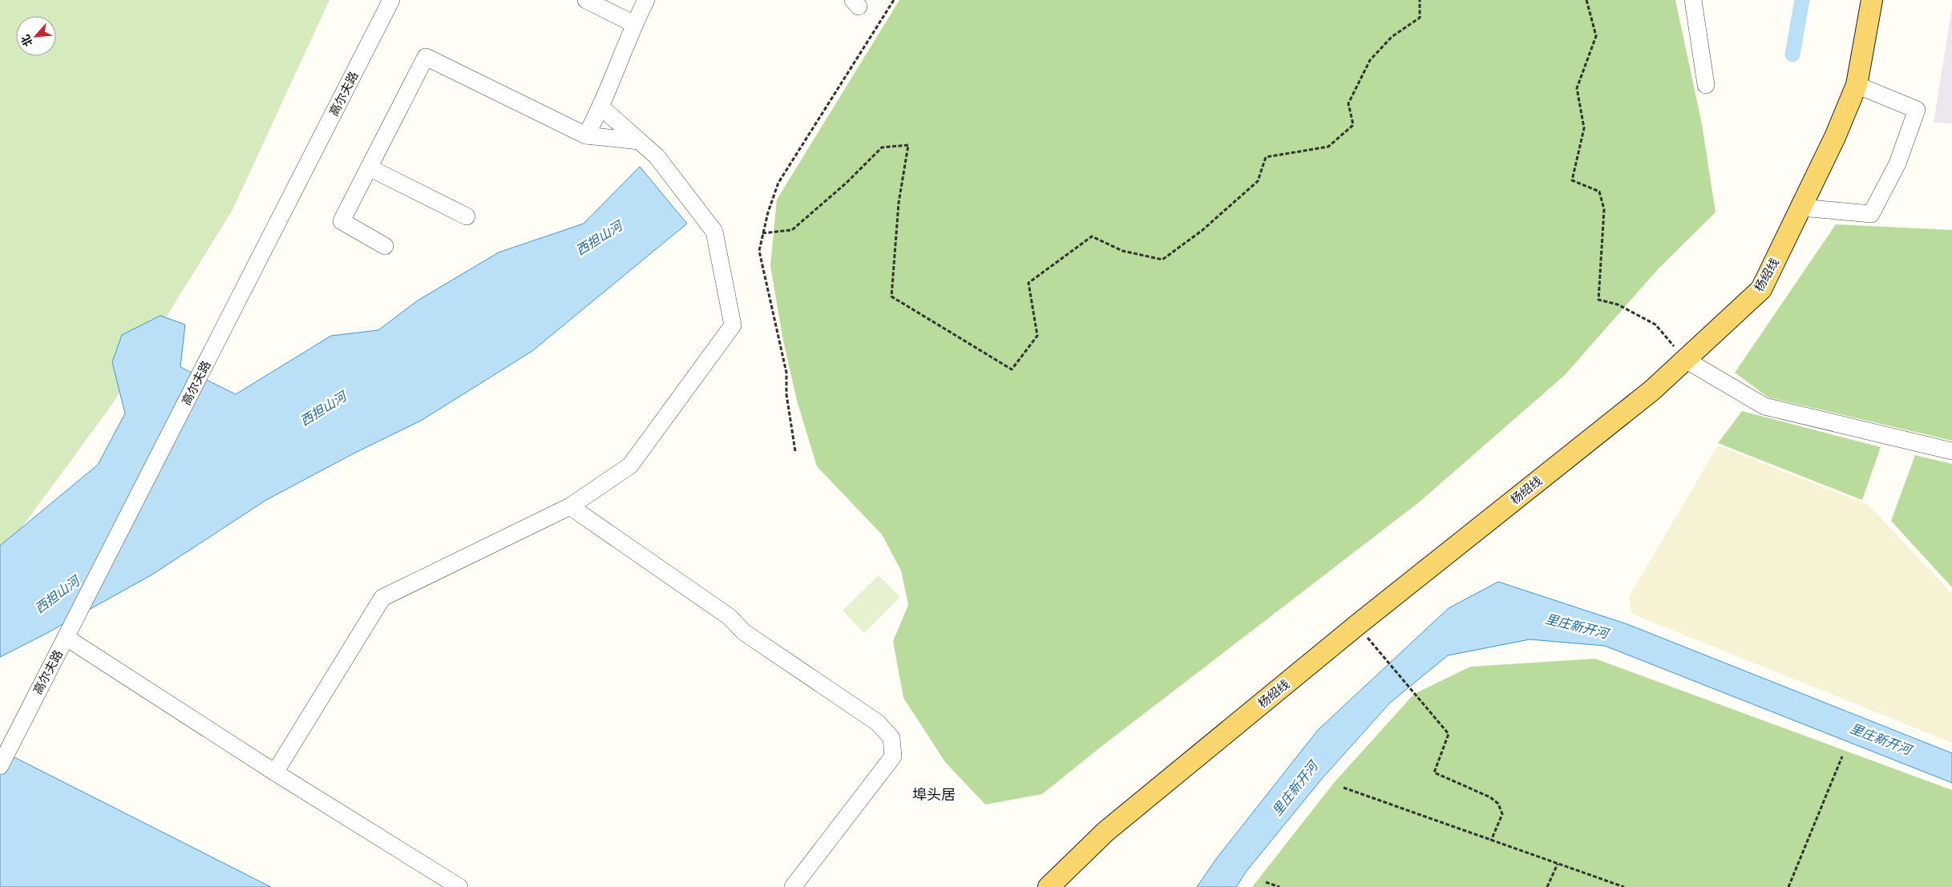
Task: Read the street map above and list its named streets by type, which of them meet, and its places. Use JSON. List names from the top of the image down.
{
  "streets": {
    "main road": ["杨绍线"],
    "street": ["高尔夫路"]
  },
  "districts": ["埠头居"],
  "water": ["西担山河", "里庄新开河"],
  "north": "bottom left"
}
